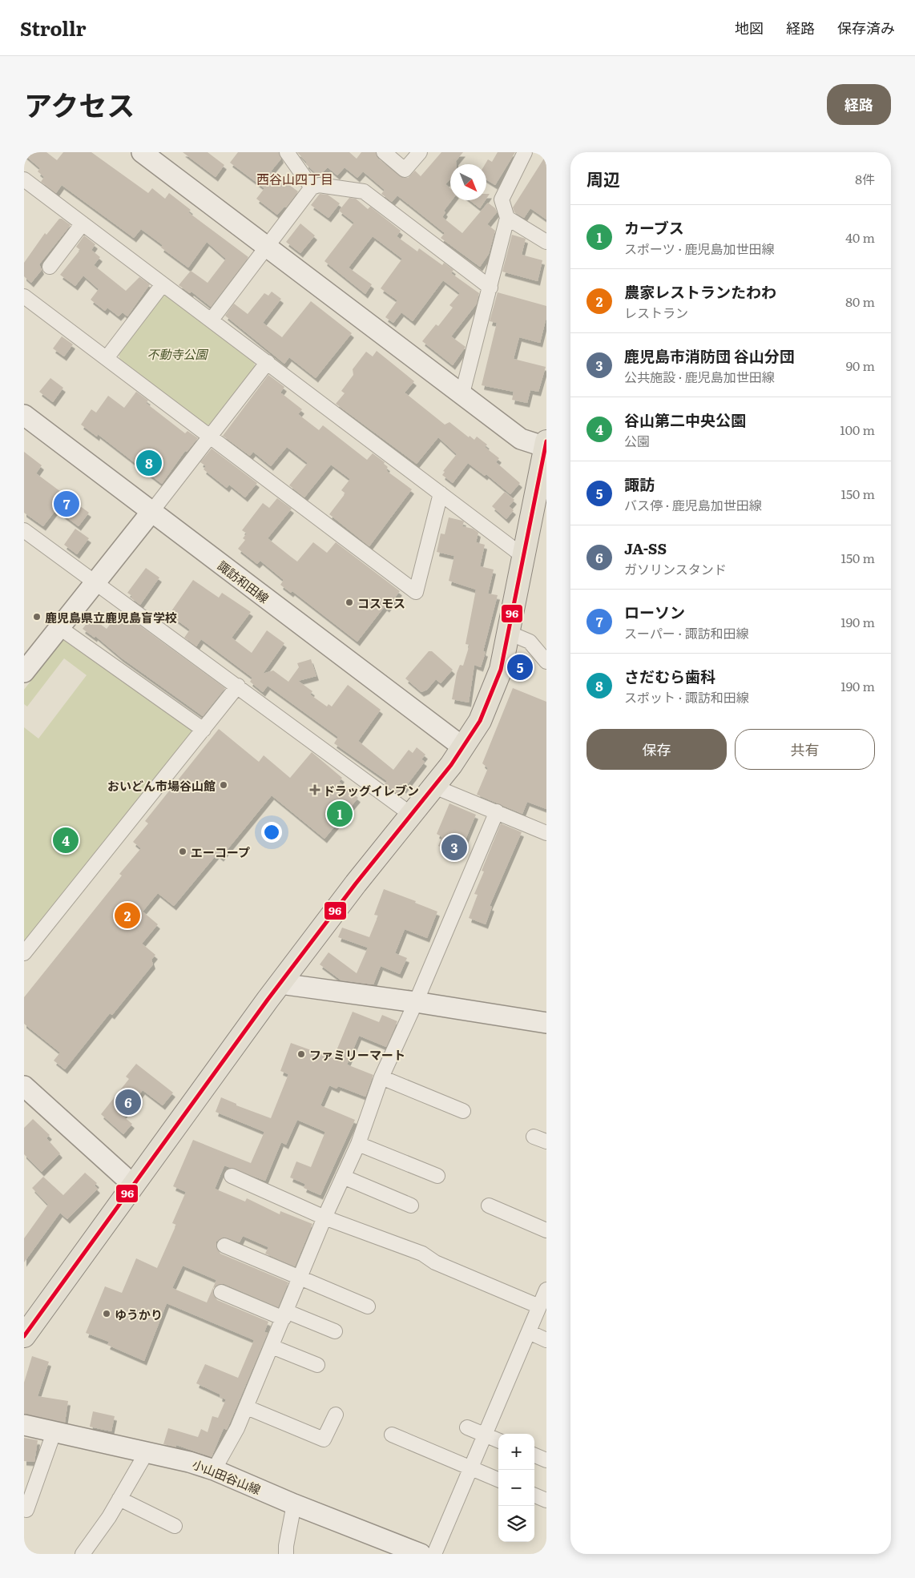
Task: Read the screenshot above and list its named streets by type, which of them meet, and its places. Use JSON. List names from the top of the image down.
{
  "streets": {
    "street": ["諏訪和田線", "小山田谷山線"]
  },
  "districts": ["西谷山四丁目"],
  "parks": ["不動寺公園"],
  "places": {
    "other": [
      "コスモス",
      "鹿児島県立鹿児島盲学校",
      "おいどん市場谷山館",
      "エーコープ",
      "ファミリーマート",
      "ゆうかり"
    ],
    "health": ["ドラッグイレブン"]
  },
  "lines": ["transit line 96"],
  "north": "bottom right",
  "page": {
    "header": "Strollr",
    "nav": ["地図", "経路", "保存済み"],
    "title": "アクセス",
    "buttons": [
      "経路",
      ["保存", "共有"]
    ],
    "heading": ["周辺", "8件"],
    "list": [
      {
        "mark": "1",
        "name": "カーブス",
        "note": "スポーツ · 鹿児島加世田線",
        "value": "40 m"
      },
      {
        "mark": "2",
        "name": "農家レストランたわわ",
        "note": "レストラン",
        "value": "80 m"
      },
      {
        "mark": "3",
        "name": "鹿児島市消防団 谷山分団",
        "note": "公共施設 · 鹿児島加世田線",
        "value": "90 m"
      },
      {
        "mark": "4",
        "name": "谷山第二中央公園",
        "note": "公園",
        "value": "100 m"
      },
      {
        "mark": "5",
        "name": "諏訪",
        "note": "バス停 · 鹿児島加世田線",
        "value": "150 m"
      },
      {
        "mark": "6",
        "name": "JA-SS",
        "note": "ガソリンスタンド",
        "value": "150 m"
      },
      {
        "mark": "7",
        "name": "ローソン",
        "note": "スーパー · 諏訪和田線",
        "value": "190 m"
      },
      {
        "mark": "8",
        "name": "さだむら歯科",
        "note": "スポット · 諏訪和田線",
        "value": "190 m"
      }
    ],
    "pins": [
      "8",
      "7",
      "5",
      "1",
      "4",
      "3",
      "2",
      "6"
    ],
    "map_buttons": ["+", "−"]
  }
}
